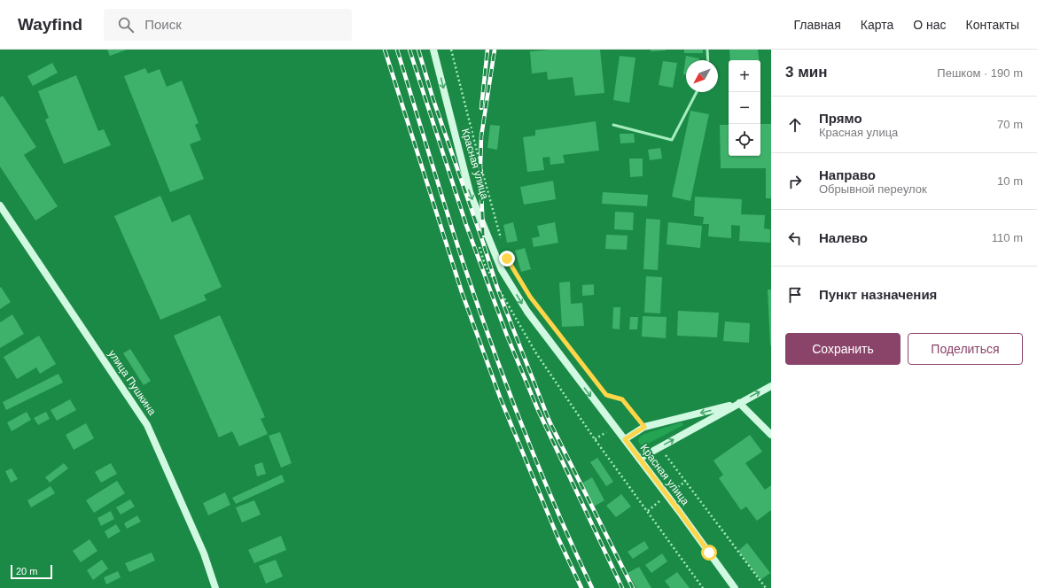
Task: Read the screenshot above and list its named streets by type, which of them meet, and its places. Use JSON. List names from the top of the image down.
{
  "streets": {
    "main road": ["Красная улица", "улица Пушкина"]
  },
  "one_way": ["Красная улица"],
  "scale_bar": "20 m",
  "north": "bottom left",
  "page": {
    "header": "Wayfind",
    "search": "Поиск",
    "nav": [
      "Главная",
      "Карта",
      "О нас",
      "Контакты"
    ],
    "heading": ["3 мин", "Пешком · 190 m"],
    "map_buttons": ["+", "−"],
    "list": [
      ["Прямо", "Красная улица", "70 m"],
      ["Направо", "Обрывной переулок", "10 m"],
      ["Налево", "110 m"],
      "Пункт назначения"
    ],
    "buttons": ["Сохранить", "Поделиться"],
    "scale": "20 m"
  }
}
